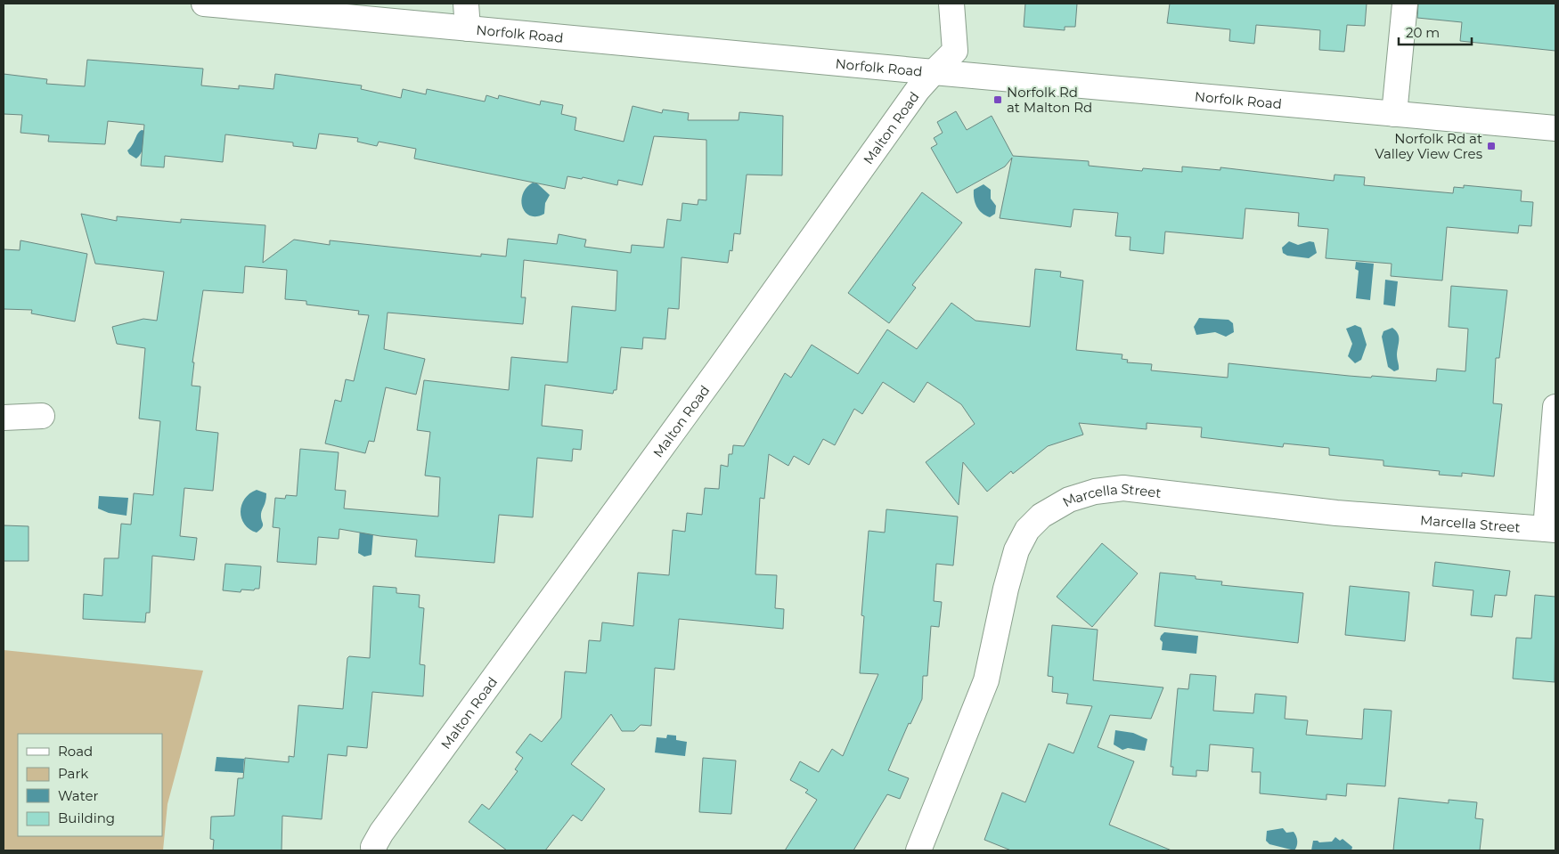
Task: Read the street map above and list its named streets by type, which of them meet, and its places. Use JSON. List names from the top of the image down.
{
  "streets": {
    "street": ["Norfolk Road", "Malton Road", "Marcella Street"]
  },
  "crossings": [
    ["Norfolk Road", "Malton Road"]
  ],
  "places": {
    "transit": ["Norfolk Rd at Malton Rd", "Norfolk Rd at Valley View Cres"]
  },
  "legend": [
    "Road",
    "Park",
    "Water",
    "Building"
  ],
  "scale_bar": "20 m"
}
